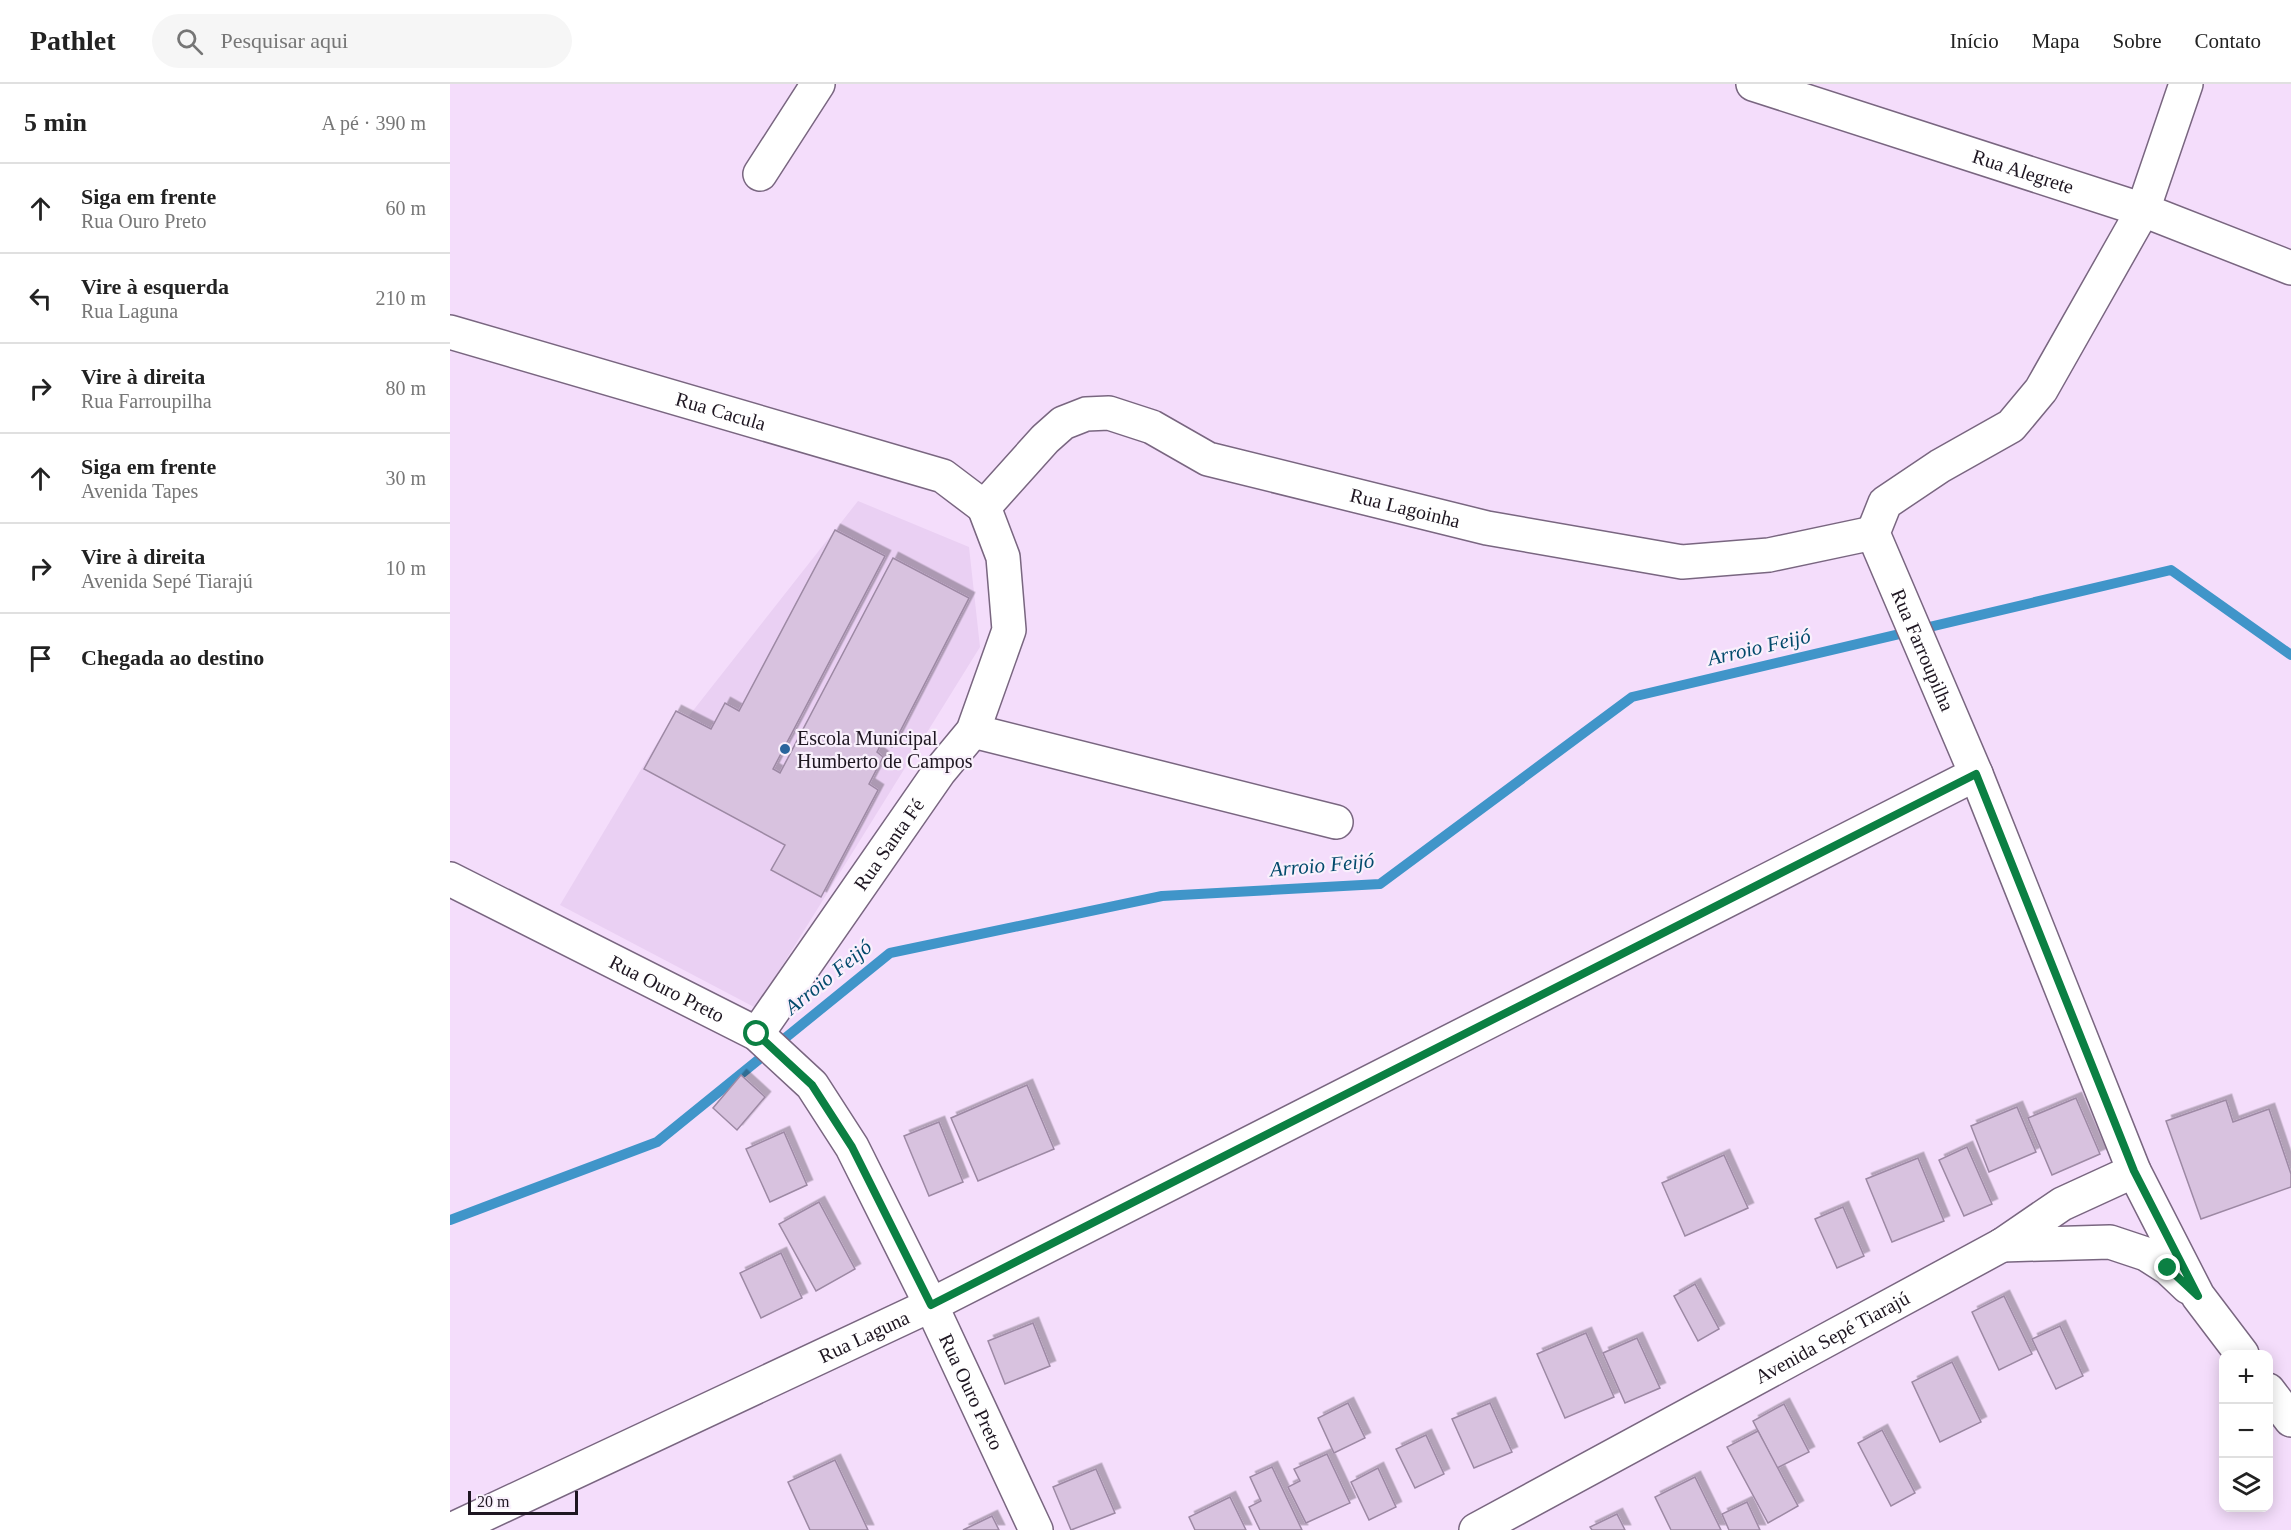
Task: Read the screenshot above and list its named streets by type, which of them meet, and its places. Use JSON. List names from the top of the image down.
{
  "streets": {
    "street": [
      "Rua Alegrete",
      "Rua Cacula",
      "Rua Lagoinha",
      "Rua Farroupilha",
      "Rua Santa Fé",
      "Rua Ouro Preto",
      "Rua Laguna",
      "Avenida Sepé Tiarajú"
    ]
  },
  "crossings": [
    ["Rua Cacula", "Rua Lagoinha"],
    ["Rua Cacula", "Rua Santa Fé"],
    ["Rua Lagoinha", "Rua Farroupilha"],
    ["Rua Lagoinha", "Rua Santa Fé"],
    ["Rua Farroupilha", "Rua Laguna"],
    ["Rua Farroupilha", "Avenida Sepé Tiarajú"],
    ["Rua Santa Fé", "Rua Ouro Preto"],
    ["Rua Ouro Preto", "Rua Laguna"]
  ],
  "water": ["Arroio Feijó"],
  "places": ["Escola Municipal Humberto de Campos"],
  "scale_bar": "20 m",
  "page": {
    "header": "Pathlet",
    "search": "Pesquisar aqui",
    "nav": [
      "Início",
      "Mapa",
      "Sobre",
      "Contato"
    ],
    "heading": ["5 min", "A pé · 390 m"],
    "list": [
      ["Siga em frente", "Rua Ouro Preto", "60 m"],
      ["Vire à esquerda", "Rua Laguna", "210 m"],
      ["Vire à direita", "Rua Farroupilha", "80 m"],
      ["Siga em frente", "Avenida Tapes", "30 m"],
      ["Vire à direita", "Avenida Sepé Tiarajú", "10 m"],
      "Chegada ao destino"
    ],
    "map_buttons": ["+", "−"],
    "scale": "20 m"
  }
}
